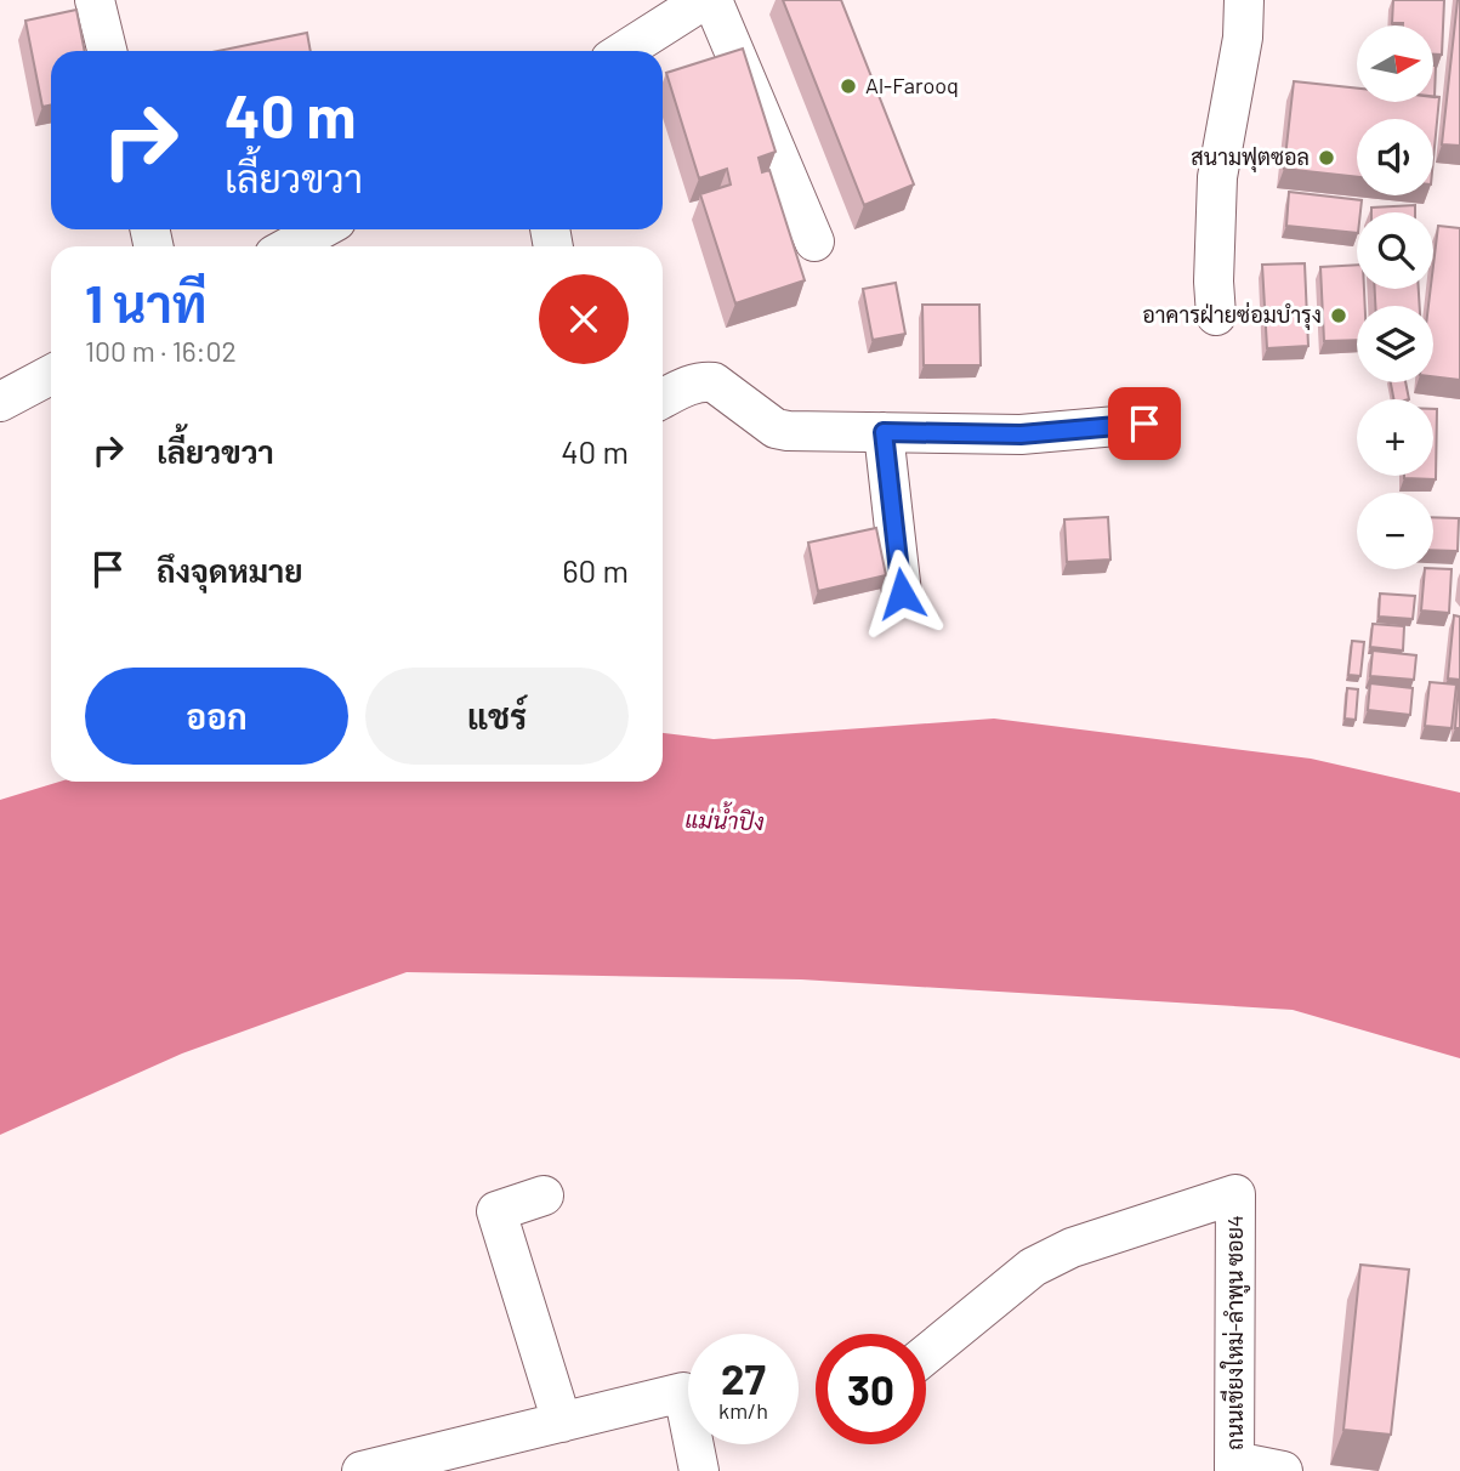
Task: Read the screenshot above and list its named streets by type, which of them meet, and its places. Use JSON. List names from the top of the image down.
{
  "streets": {
    "street": ["ถนนเชียงใหม่-ลำพูน ซอย4"]
  },
  "water": ["แม่น้ำปิง"],
  "places": ["Al-Farooq", "สนามฟุตซอล", "อาคารฝ่ายซ่อมบำรุง"],
  "north": "right",
  "page": {
    "map_buttons": ["+", "−"],
    "turn": ["40 m", "เลี้ยวขวา"],
    "heading": ["1 นาที", "100 m · 16:02"],
    "list": [
      {
        "name": "เลี้ยวขวา",
        "value": "40 m"
      },
      {
        "name": "ถึงจุดหมาย",
        "value": "60 m"
      }
    ],
    "buttons": ["ออก", "แชร์"],
    "speed": "27 km/h",
    "limit": "30"
  }
}
